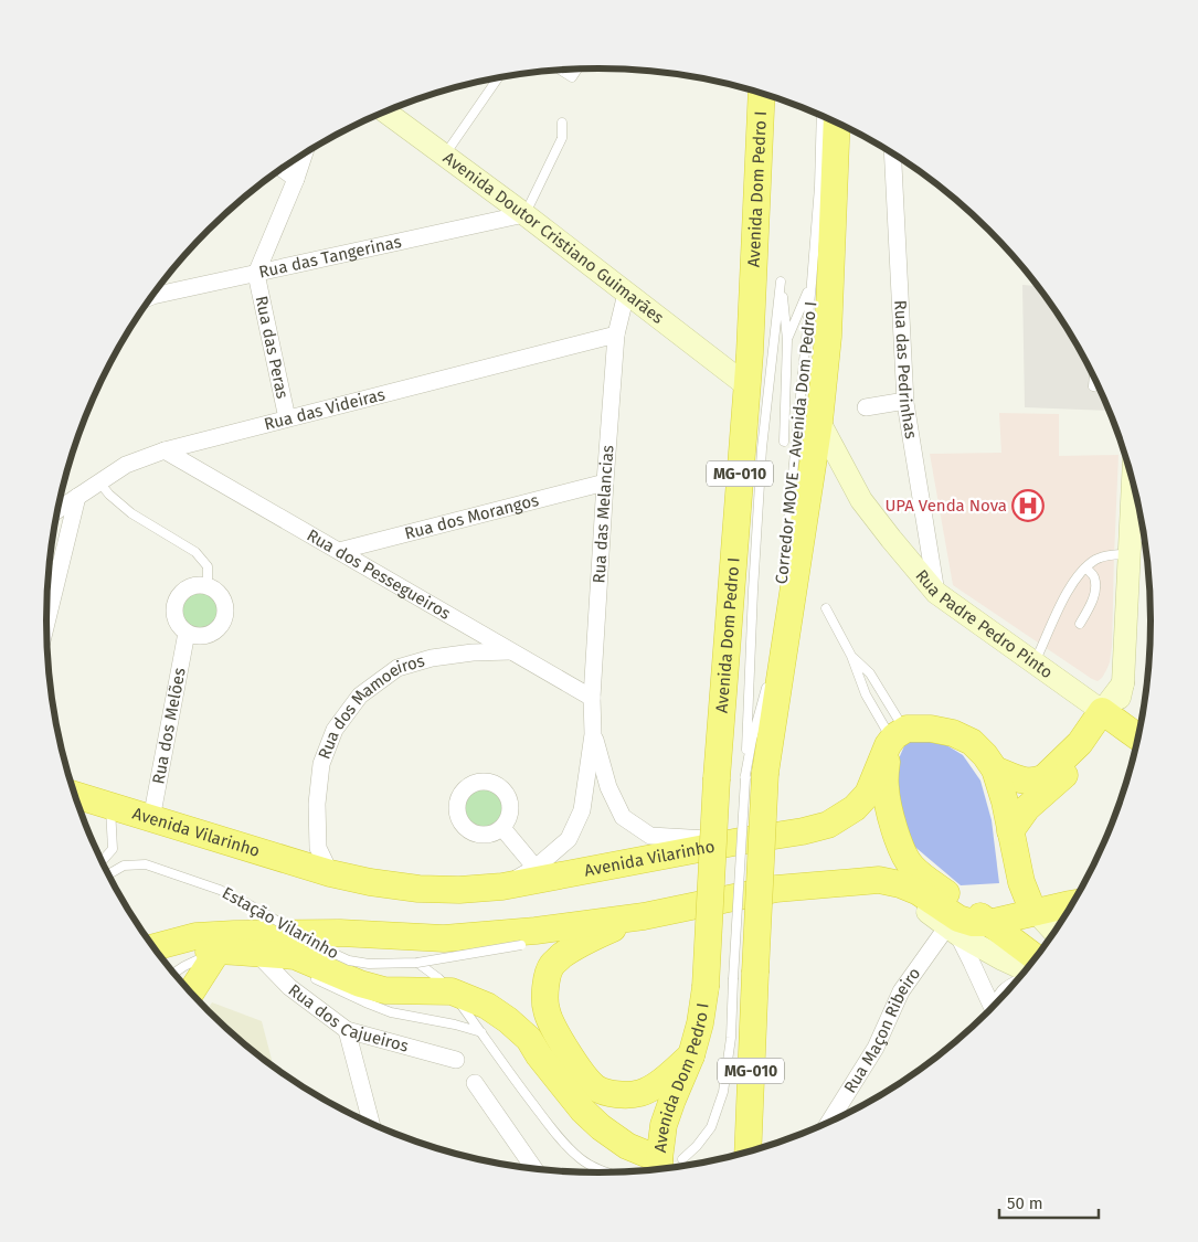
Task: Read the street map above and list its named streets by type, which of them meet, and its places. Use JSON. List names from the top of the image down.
{
  "streets": {
    "highway": [
      "Avenida Dom Pedro I",
      "MG-010",
      "Rua Padre Pedro Pinto",
      "Avenida Vilarinho"
    ],
    "main road": ["Avenida Doutor Cristiano Guimarães"],
    "street": [
      "Rua das Tangerinas",
      "Rua das Peras",
      "Rua das Pedrinhas",
      "Rua das Videiras",
      "Rua das Melancias",
      "Rua dos Morangos",
      "Rua dos Pessegueiros",
      "Rua dos Mamoeiros",
      "Rua dos Melões",
      "Rua dos Cajueiros",
      "Rua Maçon Ribeiro"
    ],
    "lane": ["Corredor MOVE - Avenida Dom Pedro I", "Estação Vilarinho"]
  },
  "crossings": [
    ["Avenida Dom Pedro I", "Avenida Doutor Cristiano Guimarães"],
    ["Avenida Doutor Cristiano Guimarães", "Rua das Tangerinas"],
    ["Avenida Doutor Cristiano Guimarães", "Rua das Melancias"],
    ["Rua das Tangerinas", "Rua das Peras"],
    ["Rua das Peras", "Rua das Videiras"],
    ["Rua das Pedrinhas", "Rua Padre Pedro Pinto"],
    ["Rua das Videiras", "Rua das Melancias"],
    ["Rua das Videiras", "Rua dos Pessegueiros"],
    ["Corredor MOVE - Avenida Dom Pedro I", "MG-010"],
    ["MG-010", "Rua Padre Pedro Pinto"],
    ["Rua das Melancias", "Rua dos Morangos"],
    ["Rua das Melancias", "Rua dos Pessegueiros"],
    ["Rua das Melancias", "Avenida Vilarinho"],
    ["Rua dos Morangos", "Rua dos Pessegueiros"],
    ["Rua dos Pessegueiros", "Rua dos Mamoeiros"],
    ["Rua dos Mamoeiros", "Avenida Vilarinho"],
    ["Rua dos Melões", "Avenida Vilarinho"]
  ],
  "places": {
    "hospital": ["UPA Venda Nova"]
  },
  "scale_bar": "50 m"
}
